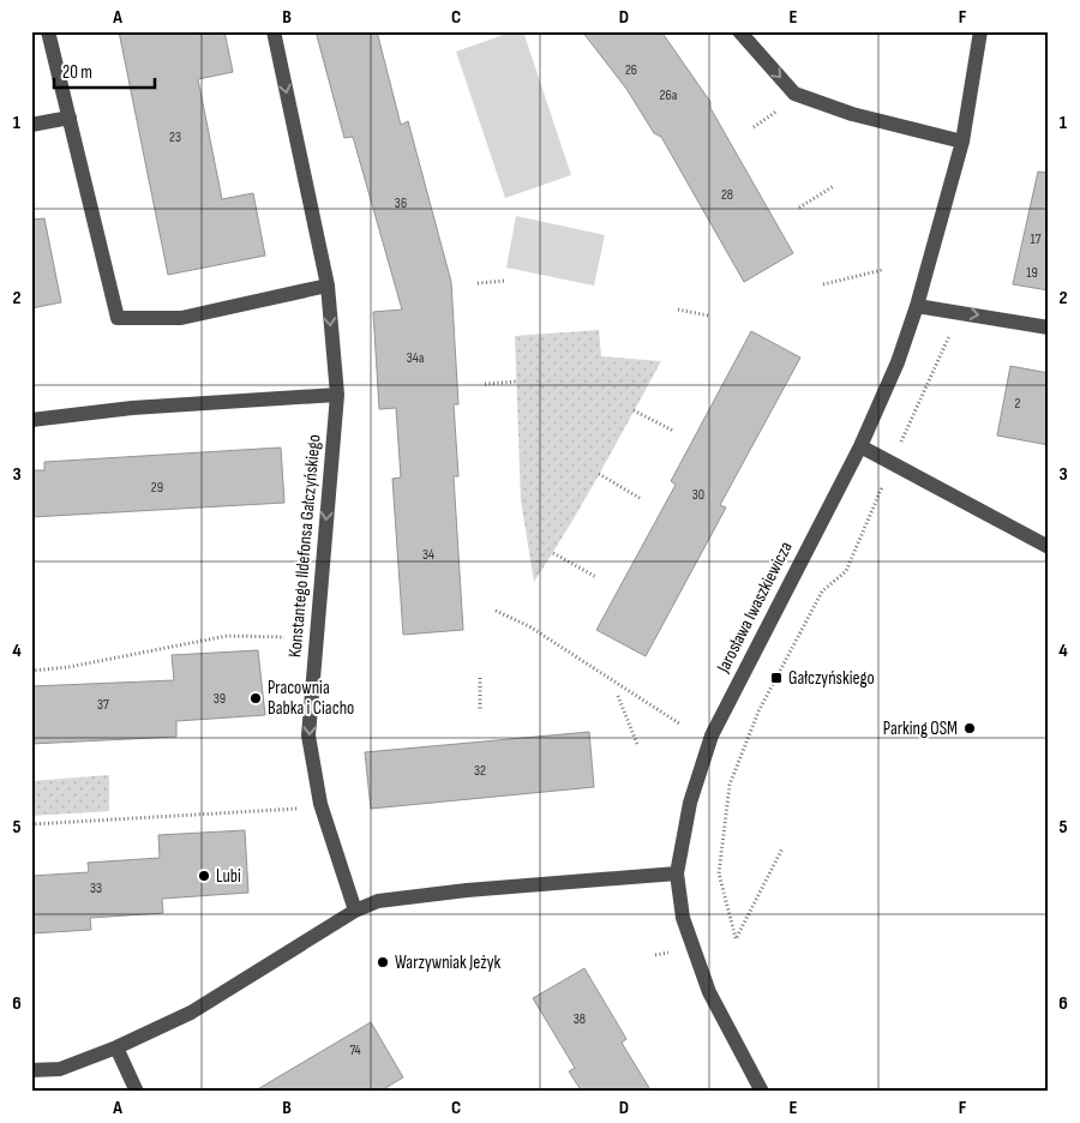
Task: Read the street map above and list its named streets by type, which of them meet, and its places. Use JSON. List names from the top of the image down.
{
  "streets": {
    "street": ["Konstantego Ildefonsa Gałczyńskiego", "Jarosława Iwaszkiewicza"]
  },
  "one_way": ["Konstantego Ildefonsa Gałczyńskiego"],
  "places": {
    "transit": ["Gałczyńskiego"],
    "other": [
      "Pracownia Babka i Ciacho",
      "Parking OSM",
      "Lubi",
      "Warzywniak Jeżyk"
    ]
  },
  "house_numbers": [
    "26",
    "26a",
    "23",
    "28",
    "36",
    "17",
    "19",
    "34a",
    "2",
    "29",
    "30",
    "34",
    "39",
    "37",
    "32",
    "33",
    "38",
    "74"
  ],
  "scale_bar": "20 m",
  "grid": {
    "columns": [
      "A",
      "B",
      "C",
      "D",
      "E",
      "F"
    ],
    "rows": [
      "1",
      "2",
      "3",
      "4",
      "5",
      "6"
    ]
  }
}
